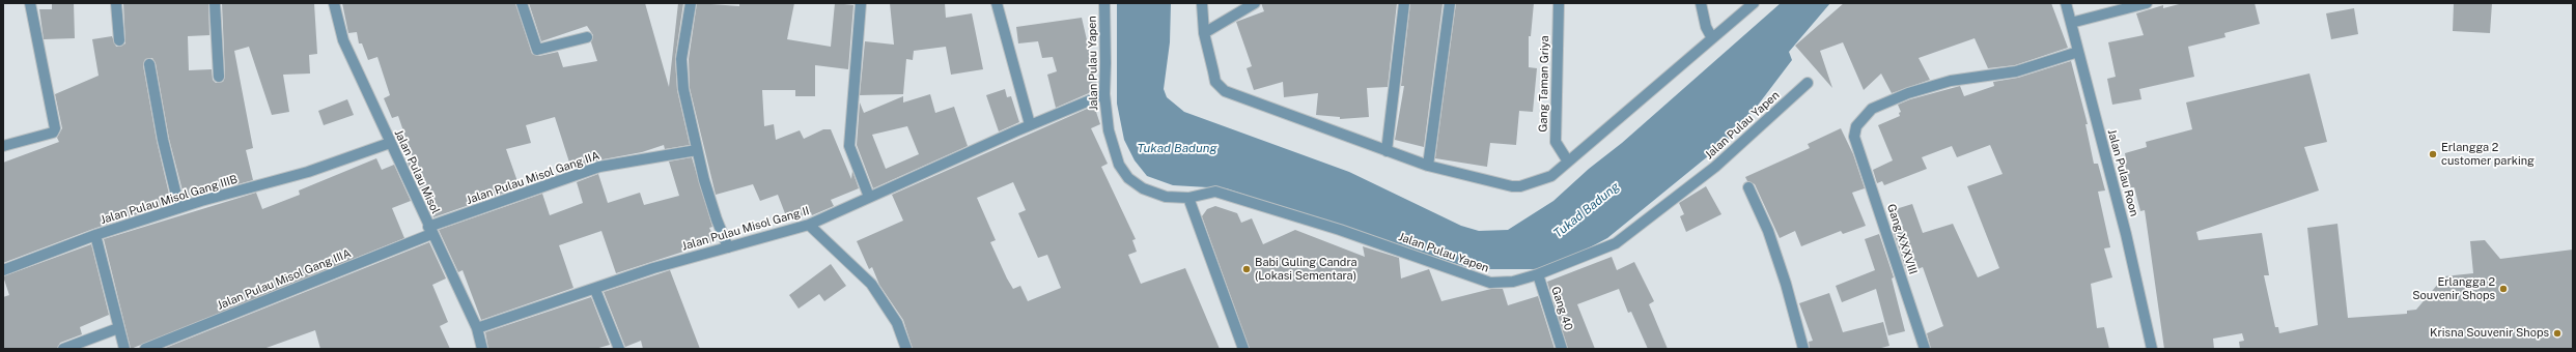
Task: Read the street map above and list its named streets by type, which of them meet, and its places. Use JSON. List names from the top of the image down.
{
  "streets": {
    "street": [
      "Jalan Pulau Yapen",
      "Gang Taman Griya",
      "Jalan Pulau Misol",
      "Jalan Pulau Roon",
      "Jalan Pulau Misol Gang IIA",
      "Jalan Pulau Misol Gang IIIB",
      "Jalan Pulau Misol Gang II",
      "Gang XXXVIII",
      "Jalan Pulau Misol Gang IIIA",
      "Gang 40"
    ]
  },
  "crossings": [
    ["Jalan Pulau Yapen", "Jalan Pulau Misol Gang II"],
    ["Jalan Pulau Yapen", "Gang 40"],
    ["Jalan Pulau Misol", "Jalan Pulau Misol Gang IIA"],
    ["Jalan Pulau Misol", "Jalan Pulau Misol Gang IIIB"],
    ["Jalan Pulau Misol", "Jalan Pulau Misol Gang II"],
    ["Jalan Pulau Misol", "Jalan Pulau Misol Gang IIIA"],
    ["Jalan Pulau Roon", "Gang XXXVIII"],
    ["Jalan Pulau Misol Gang IIA", "Jalan Pulau Misol Gang IIIA"]
  ],
  "water": ["Tukad Badung"],
  "places": [
    "Erlangga 2 customer parking",
    "Babi Guling Candra (Lokasi Sementara)",
    "Erlangga 2 Souvenir Shops",
    "Krisna Souvenir Shops"
  ]
}
